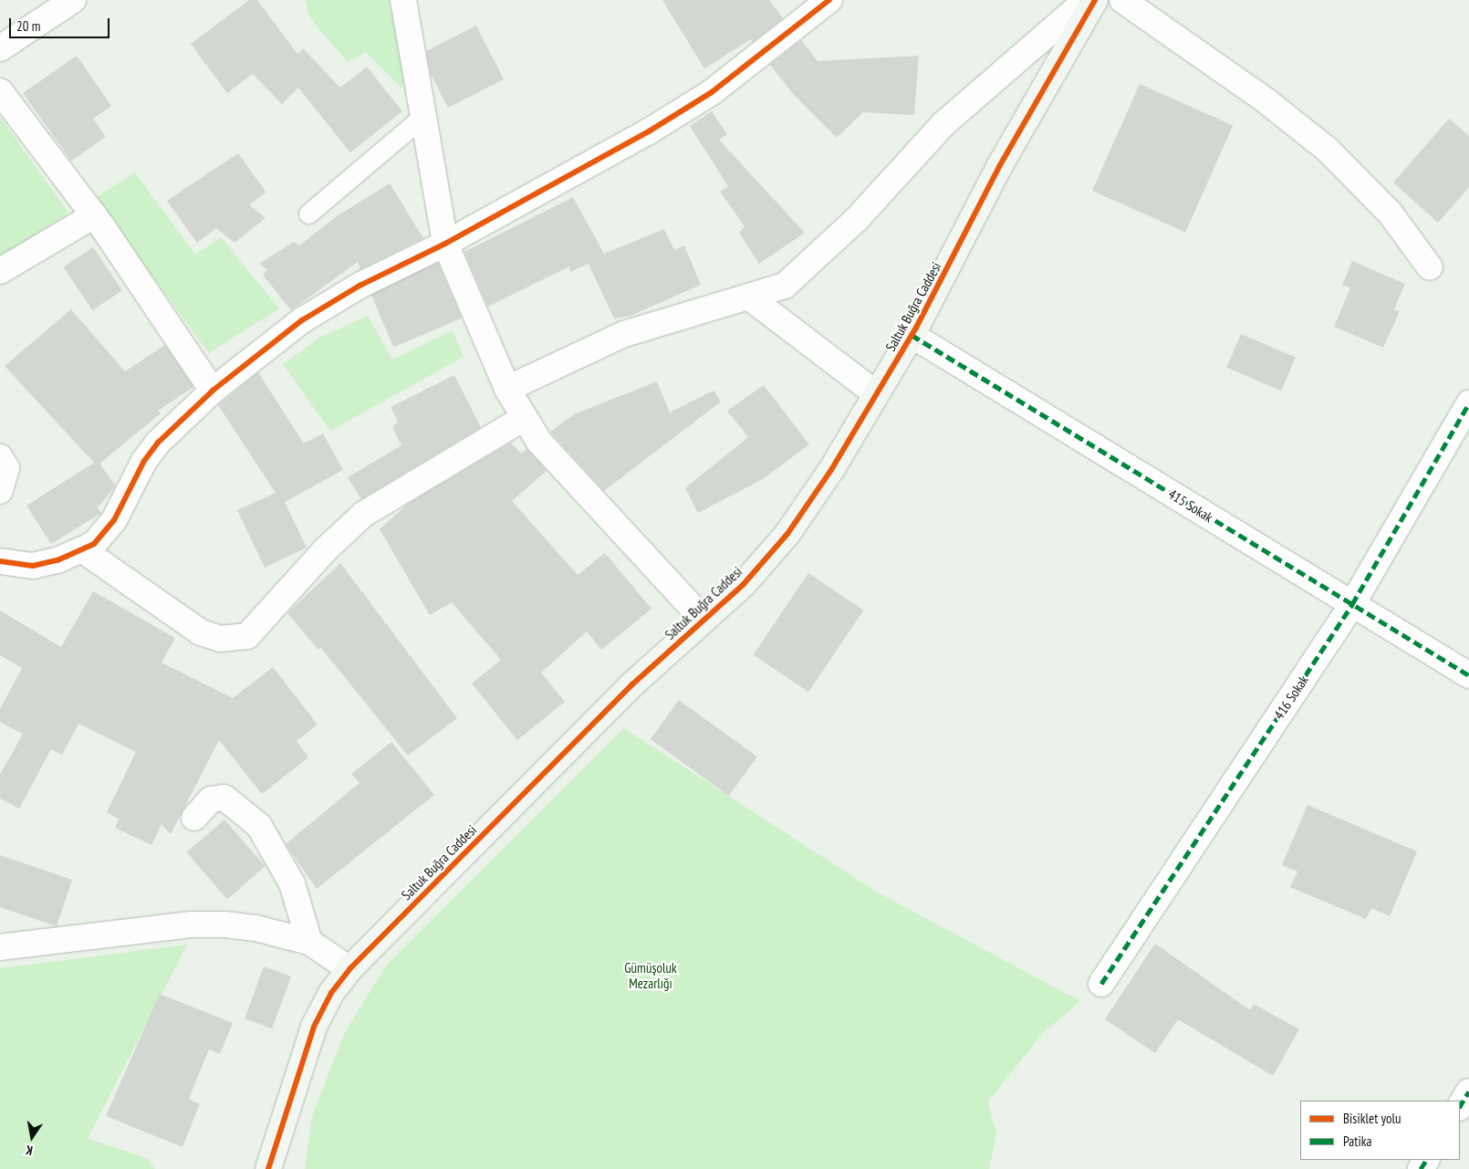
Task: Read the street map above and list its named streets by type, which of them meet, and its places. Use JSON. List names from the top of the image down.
{
  "streets": {
    "street": ["Saltuk Buğra Caddesi", "415 Sokak", "416 Sokak"]
  },
  "crossings": [
    ["Saltuk Buğra Caddesi", "415 Sokak"],
    ["415 Sokak", "416 Sokak"]
  ],
  "parks": ["Gümüşoluk Mezarlığı"],
  "legend": ["Bisiklet yolu", "Patika"],
  "scale_bar": "20 m",
  "north": "bottom"
}
